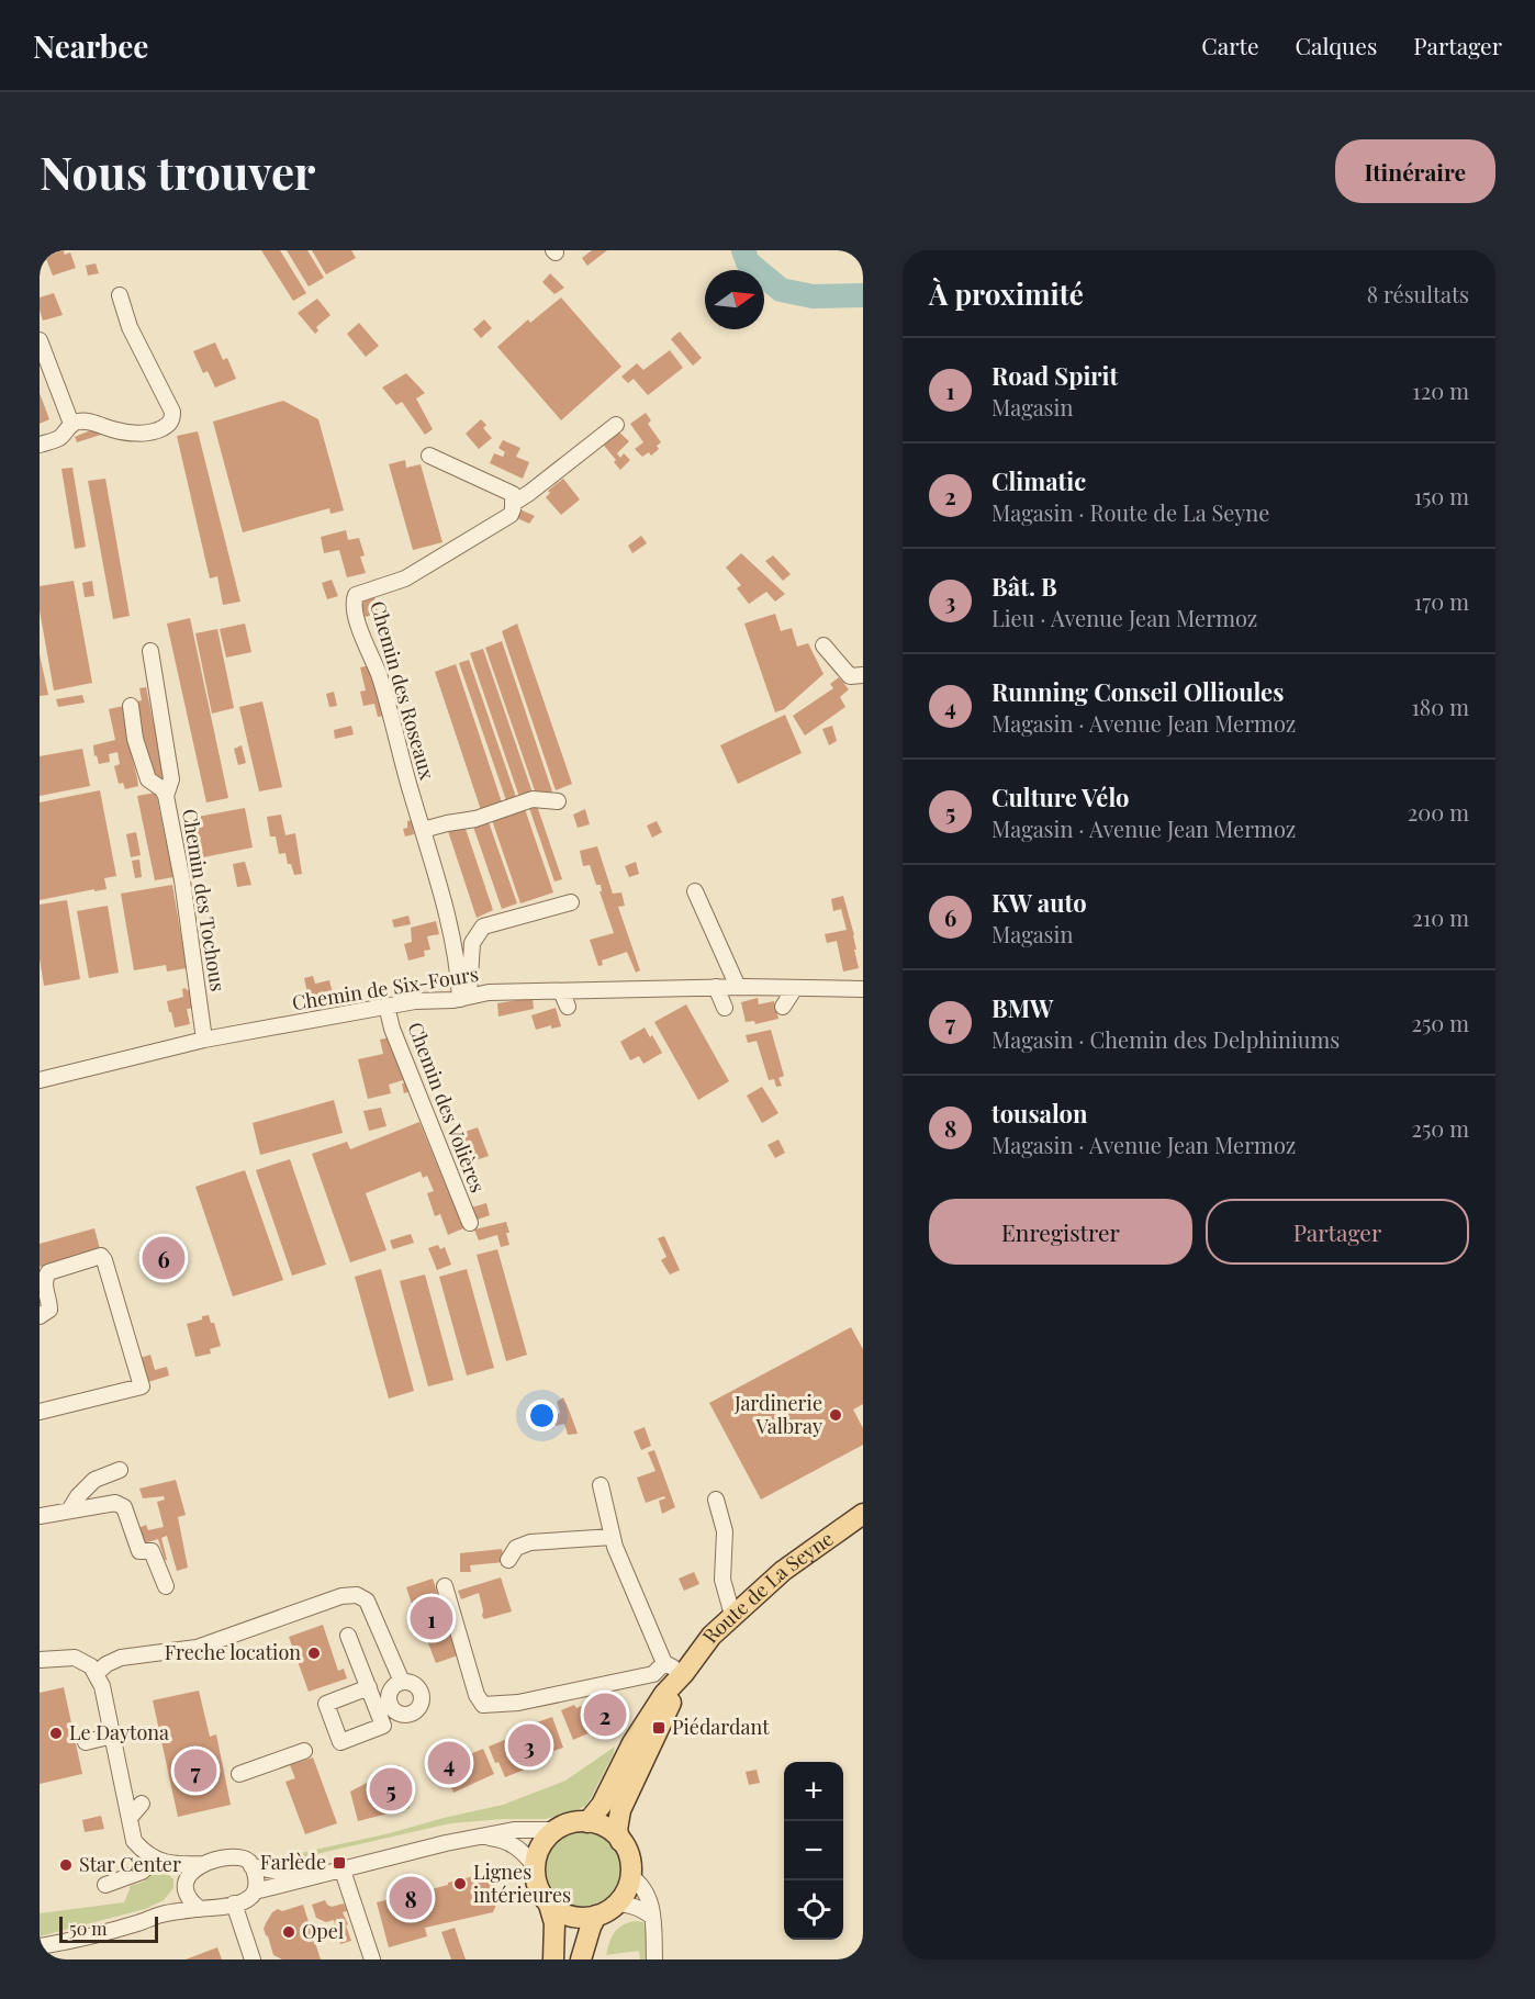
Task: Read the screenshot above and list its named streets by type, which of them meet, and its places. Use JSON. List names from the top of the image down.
{
  "streets": {
    "main road": ["Route de La Seyne"],
    "street": [
      "Chemin des Roseaux",
      "Chemin des Tochous",
      "Chemin de Six-Fours",
      "Chemin des Volières"
    ]
  },
  "crossings": [
    ["Chemin des Roseaux", "Chemin de Six-Fours"],
    ["Chemin des Tochous", "Chemin de Six-Fours"],
    ["Chemin de Six-Fours", "Chemin des Volières"]
  ],
  "places": {
    "other": [
      "Jardinerie Valbray",
      "Freche location",
      "Le Daytona",
      "Star Center",
      "Lignes intérieures",
      "Opel"
    ],
    "transit": ["Piédardant", "Farlède"]
  },
  "scale_bar": "50 m",
  "north": "right",
  "page": {
    "header": "Nearbee",
    "nav": ["Carte", "Calques", "Partager"],
    "buttons": [
      "Itinéraire",
      ["Enregistrer", "Partager"]
    ],
    "title": "Nous trouver",
    "heading": ["À proximité", "8 résultats"],
    "list": [
      {
        "mark": "1",
        "name": "Road Spirit",
        "note": "Magasin",
        "value": "120 m"
      },
      {
        "mark": "2",
        "name": "Climatic",
        "note": "Magasin · Route de La Seyne",
        "value": "150 m"
      },
      {
        "mark": "3",
        "name": "Bât. B",
        "note": "Lieu · Avenue Jean Mermoz",
        "value": "170 m"
      },
      {
        "mark": "4",
        "name": "Running Conseil Ollioules",
        "note": "Magasin · Avenue Jean Mermoz",
        "value": "180 m"
      },
      {
        "mark": "5",
        "name": "Culture Vélo",
        "note": "Magasin · Avenue Jean Mermoz",
        "value": "200 m"
      },
      {
        "mark": "6",
        "name": "KW auto",
        "note": "Magasin",
        "value": "210 m"
      },
      {
        "mark": "7",
        "name": "BMW",
        "note": "Magasin · Chemin des Delphiniums",
        "value": "250 m"
      },
      {
        "mark": "8",
        "name": "tousalon",
        "note": "Magasin · Avenue Jean Mermoz",
        "value": "250 m"
      }
    ],
    "pins": [
      "6",
      "1",
      "2",
      "3",
      "4",
      "7",
      "5",
      "8"
    ],
    "map_buttons": ["+", "−"],
    "scale": "50 m"
  }
}
